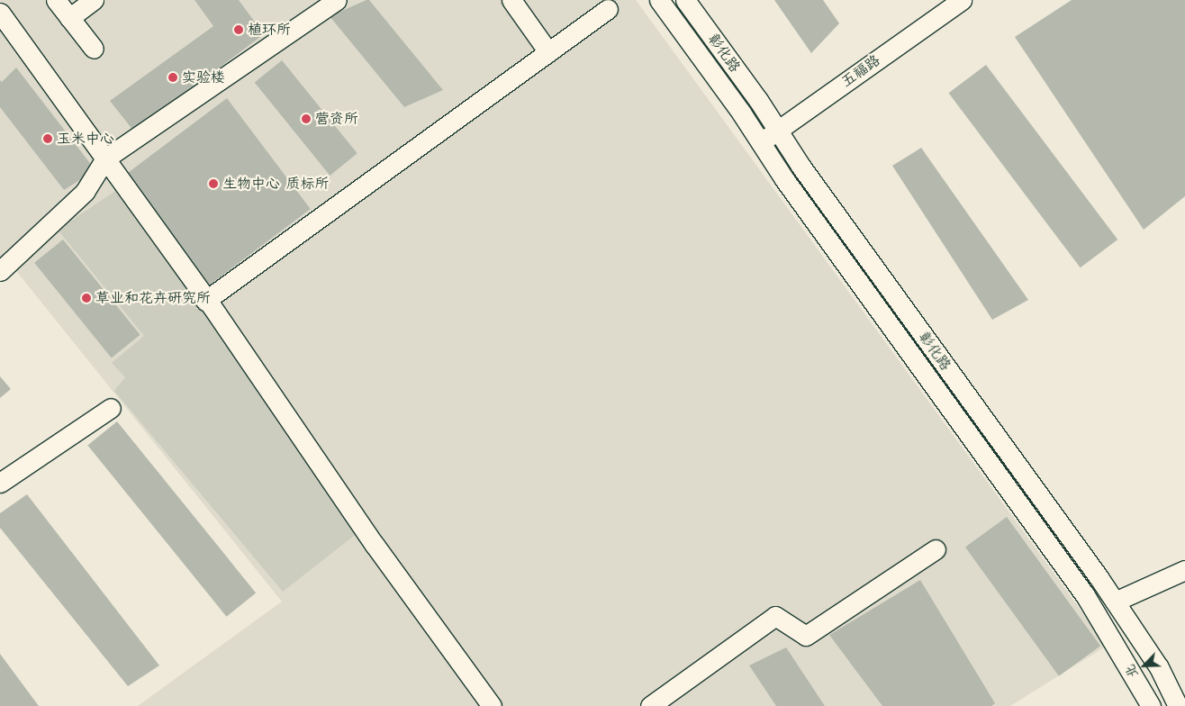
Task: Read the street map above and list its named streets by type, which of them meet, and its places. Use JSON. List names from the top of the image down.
{
  "streets": {
    "street": ["彰化路", "五福路"]
  },
  "crossings": [
    ["彰化路", "五福路"]
  ],
  "places": [
    "植环所",
    "实验楼",
    "营资所",
    "玉米中心",
    "生物中心 质标所",
    "草业和花卉研究所"
  ],
  "north": "bottom left"
}
